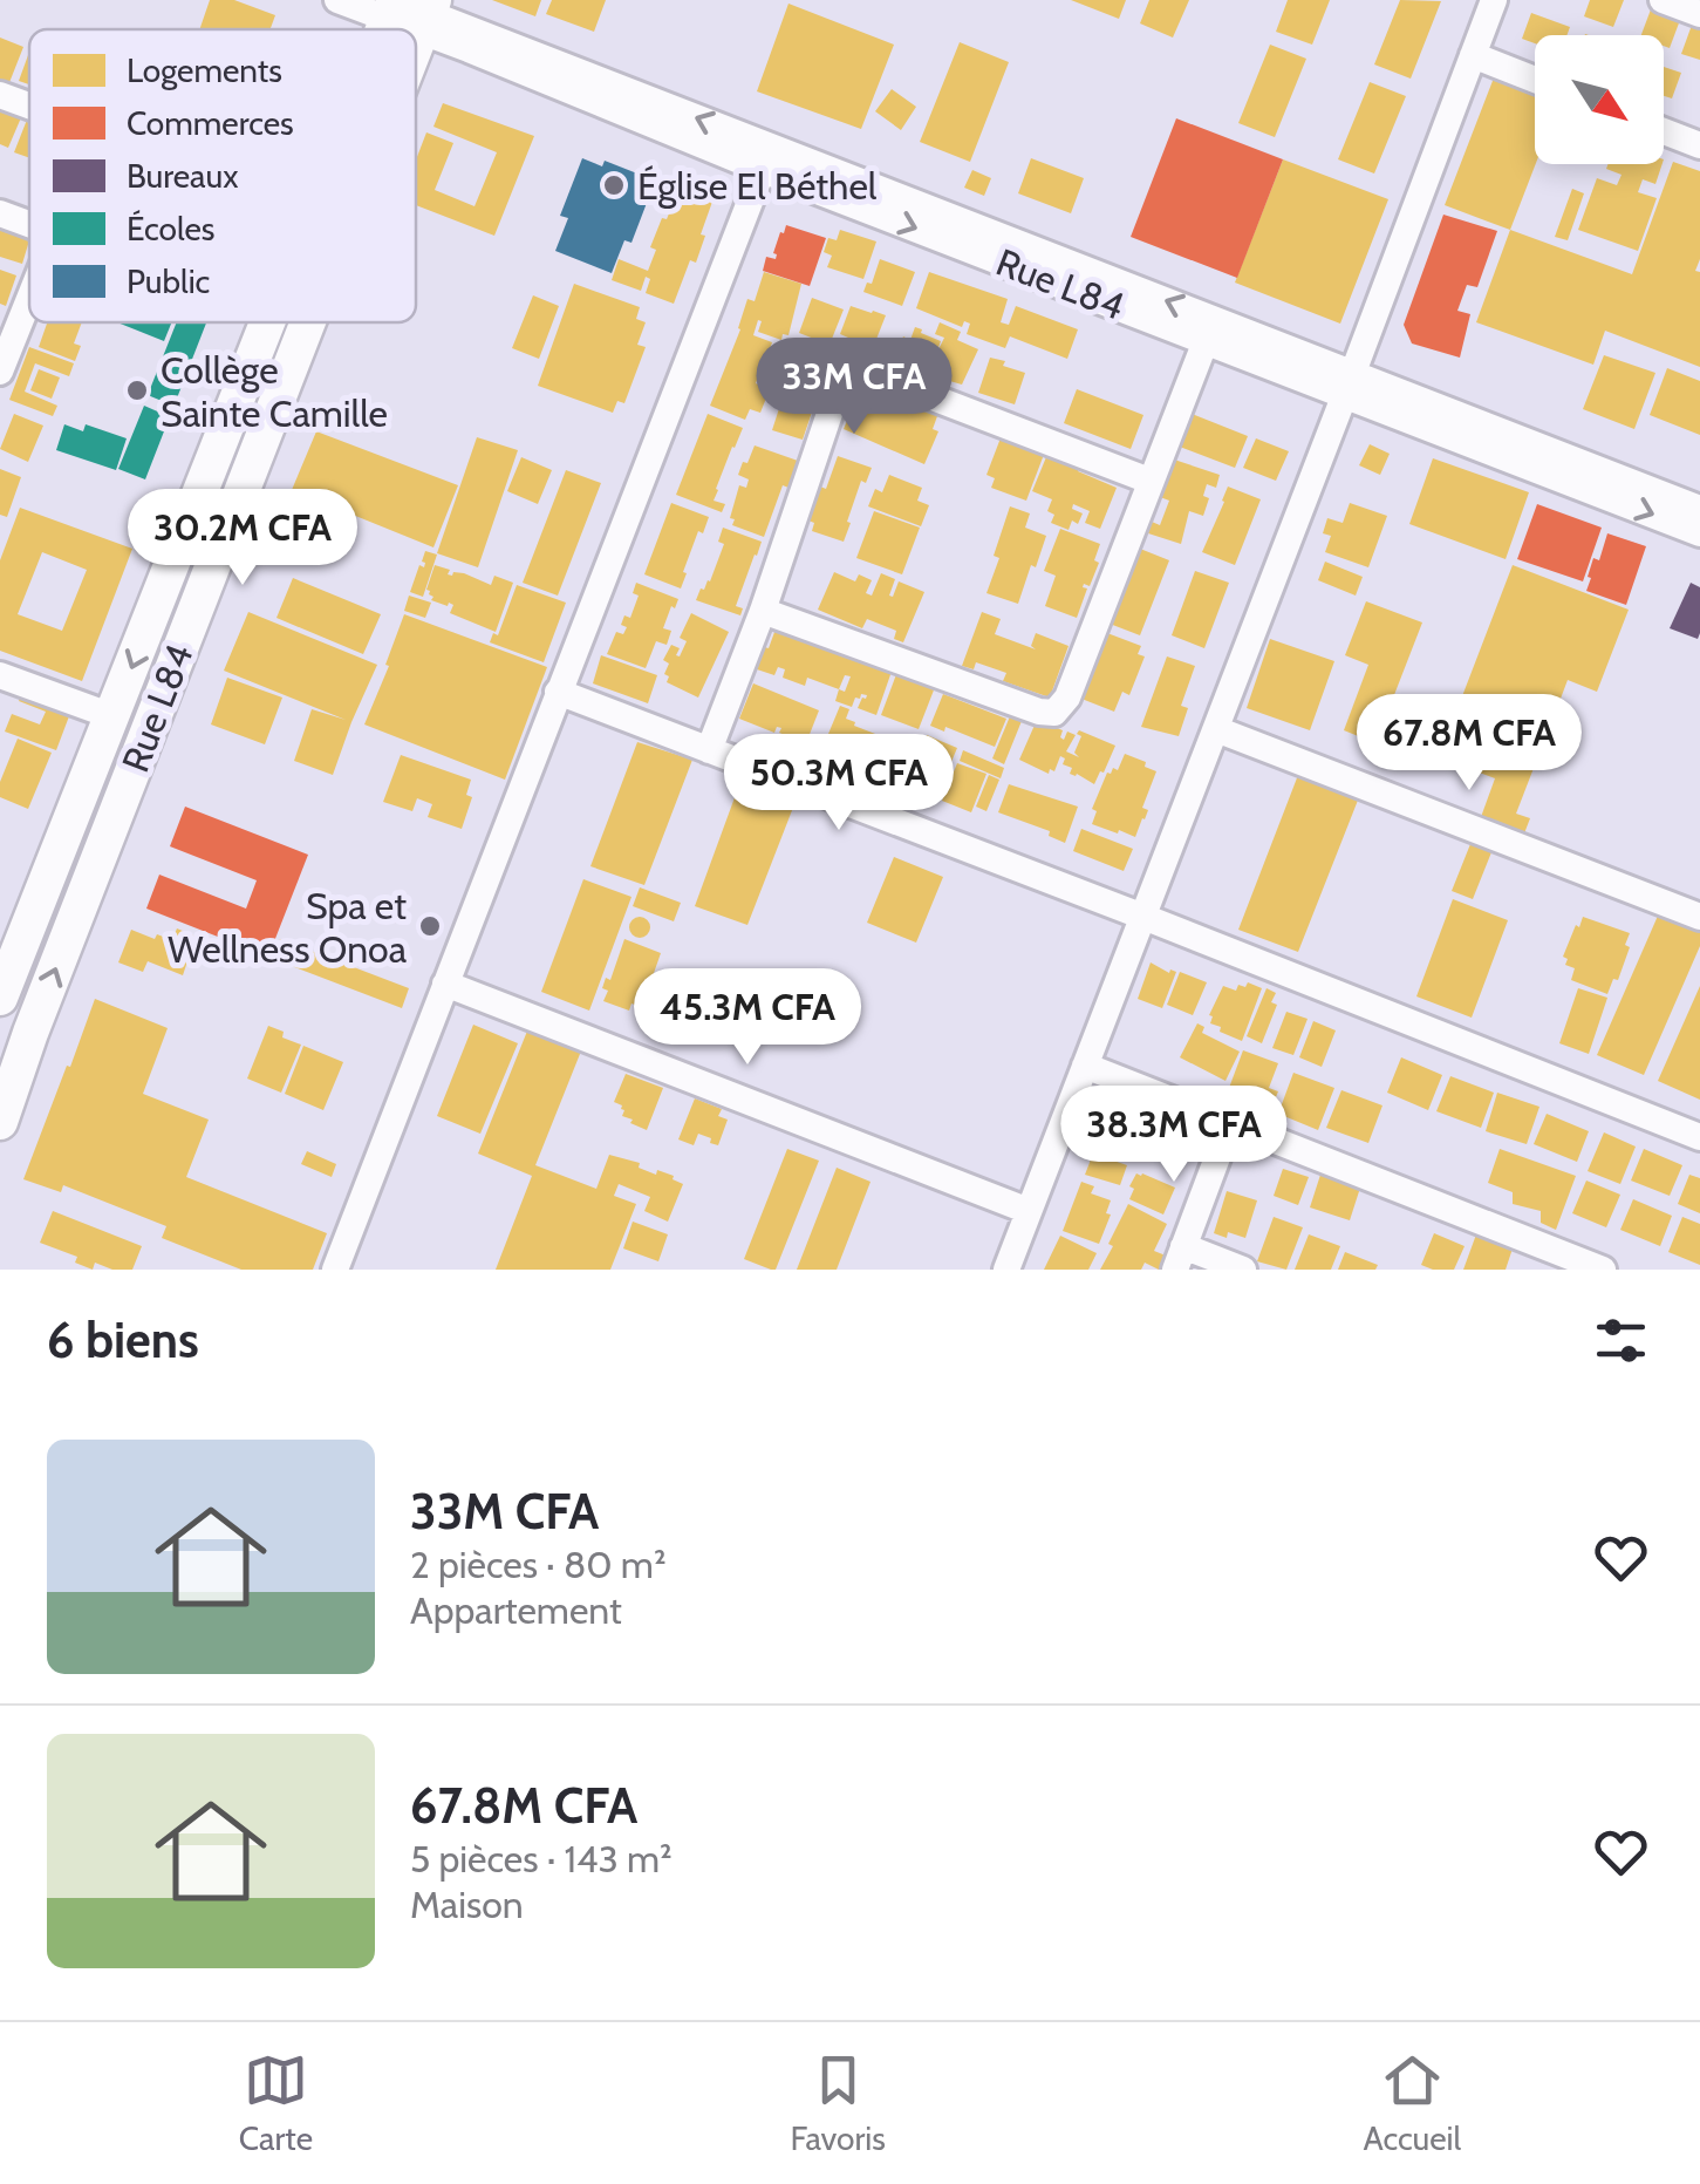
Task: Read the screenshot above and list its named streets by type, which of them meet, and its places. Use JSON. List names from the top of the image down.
{
  "streets": {
    "main road": ["Rue L84"]
  },
  "places": ["Église El Béthel", "Collège Sainte Camille", "Spa et Wellness Onoa"],
  "legend": [
    "Logements",
    "Commerces",
    "Bureaux",
    "Écoles",
    "Public"
  ],
  "north": "bottom right",
  "page": {
    "price": [
      "33M CFA",
      "30.2M CFA",
      "67.8M CFA",
      "50.3M CFA",
      "45.3M CFA",
      "38.3M CFA"
    ],
    "heading": "6 biens",
    "list": [
      {
        "name": "33M CFA",
        "note": "2 pièces · 80 m² · Appartement"
      },
      {
        "name": "67.8M CFA",
        "note": "5 pièces · 143 m² · Maison"
      }
    ],
    "tabs": ["Carte", "Favoris", "Accueil"]
  }
}
